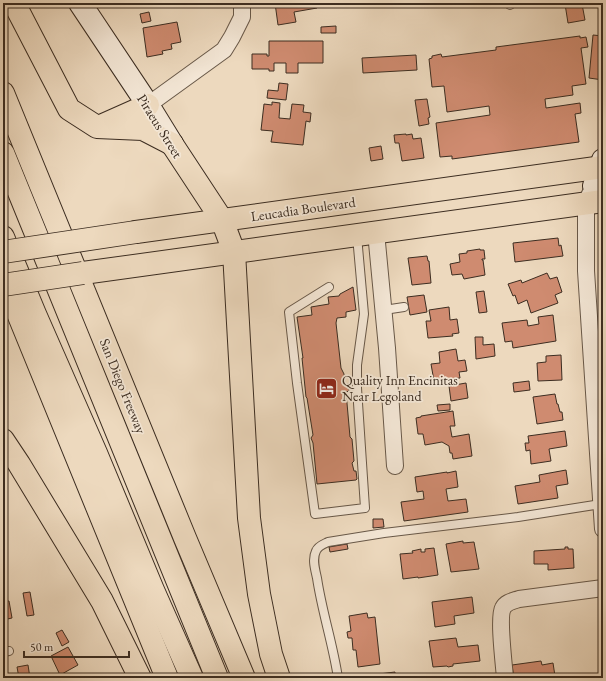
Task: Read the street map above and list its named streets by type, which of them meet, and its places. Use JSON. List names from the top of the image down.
{
  "streets": {
    "main road": ["Piraeus Street", "Leucadia Boulevard", "San Diego Freeway"]
  },
  "crossings": [
    ["Piraeus Street", "Leucadia Boulevard"]
  ],
  "places": {
    "hotel": ["Quality Inn Encinitas Near Legoland"]
  },
  "scale_bar": "50 m"
}
